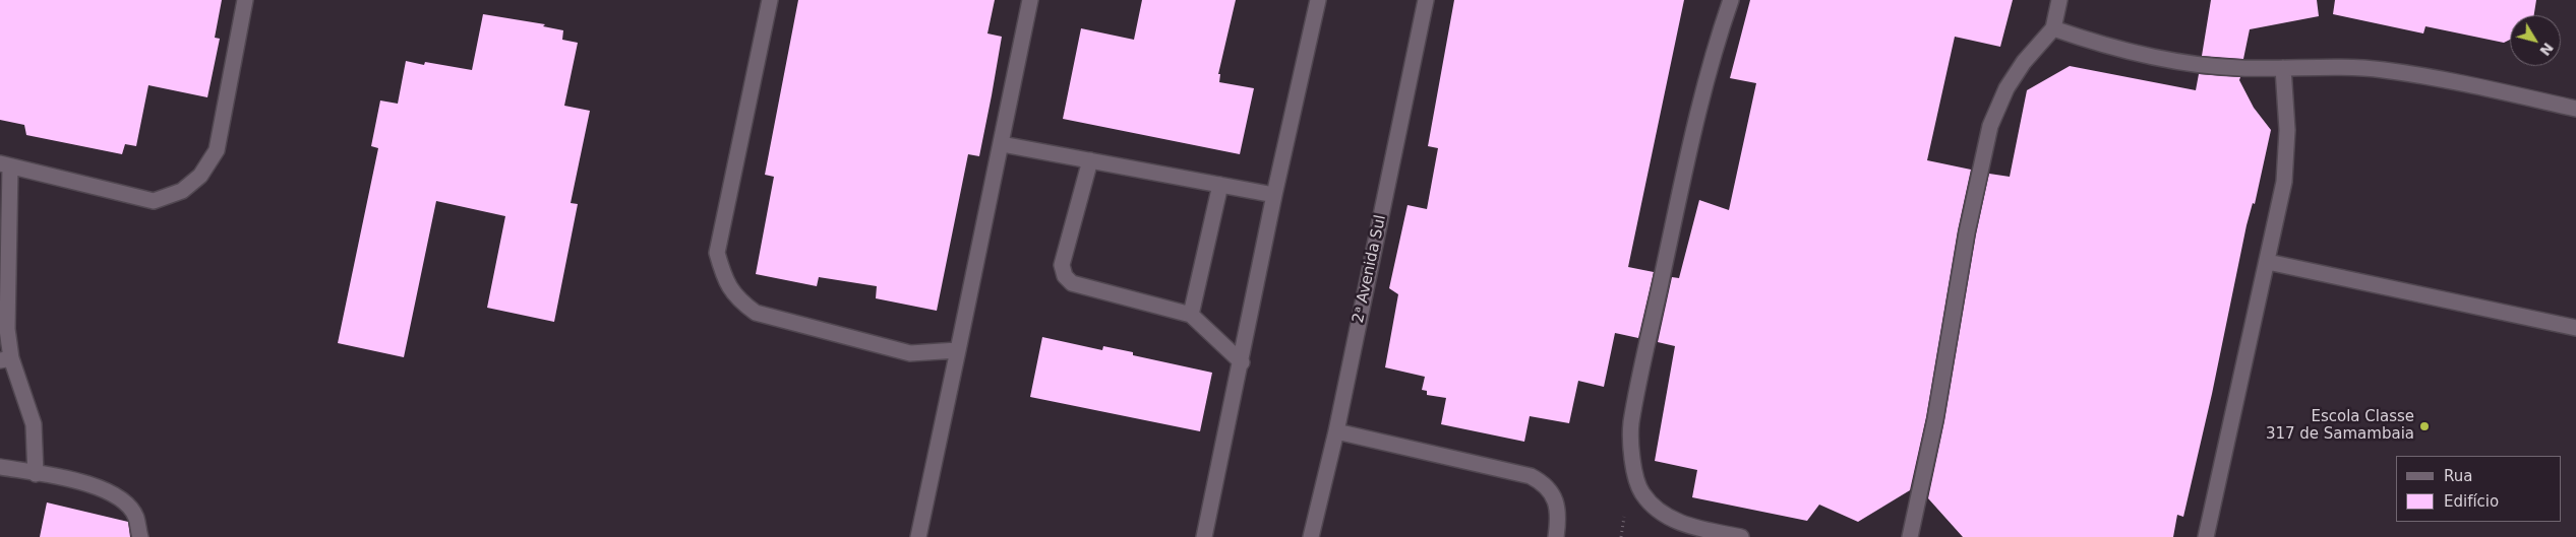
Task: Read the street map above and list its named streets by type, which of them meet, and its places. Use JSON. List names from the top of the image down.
{
  "streets": {
    "street": ["2ᵃ Avenida Sul"]
  },
  "places": ["Escola Classe 317 de Samambaia"],
  "legend": ["Rua", "Edifício"],
  "north": "bottom right"
}
